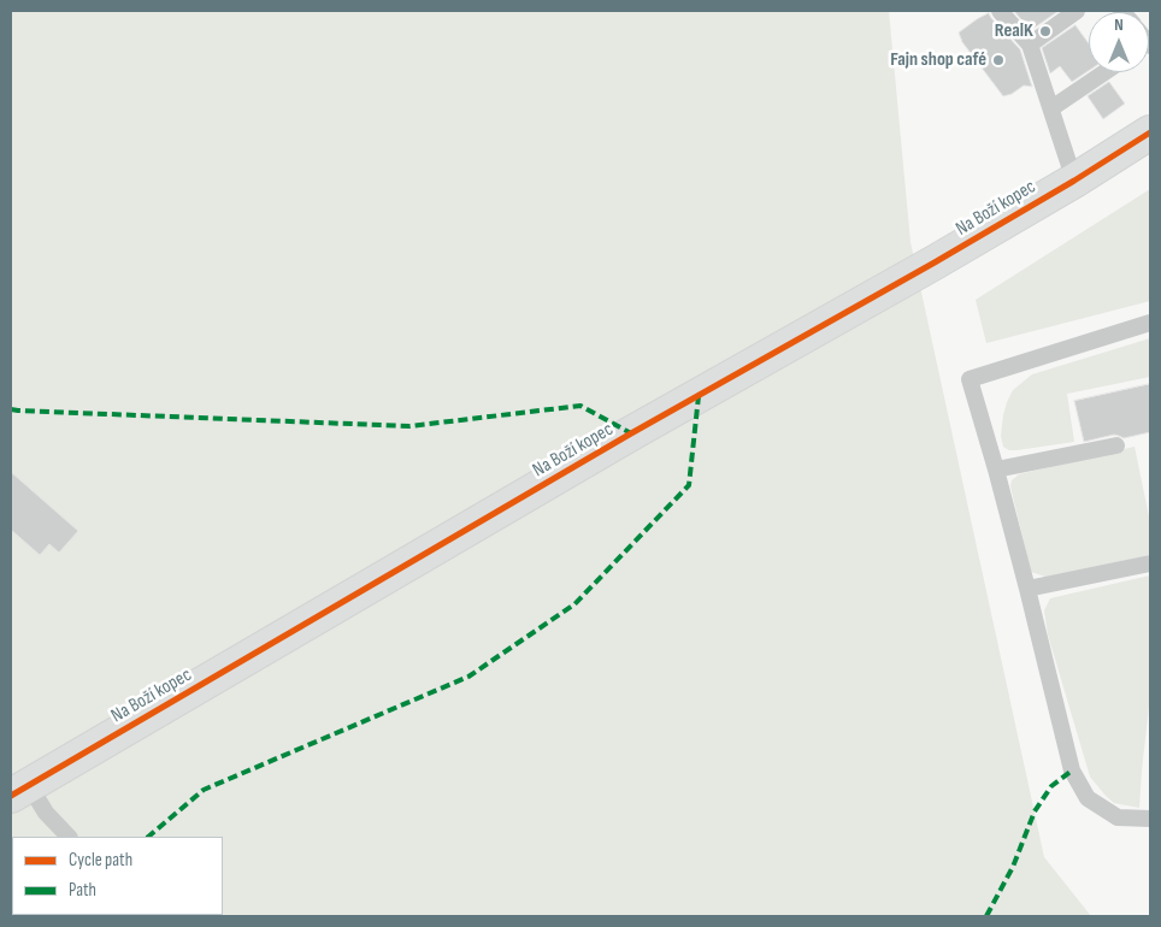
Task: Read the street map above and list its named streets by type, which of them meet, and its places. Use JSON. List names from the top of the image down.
{
  "streets": {
    "main road": ["Na Boží kopec"]
  },
  "places": ["RealK", "Fajn shop café"],
  "legend": ["Cycle path", "Path"],
  "north": "top"
}
